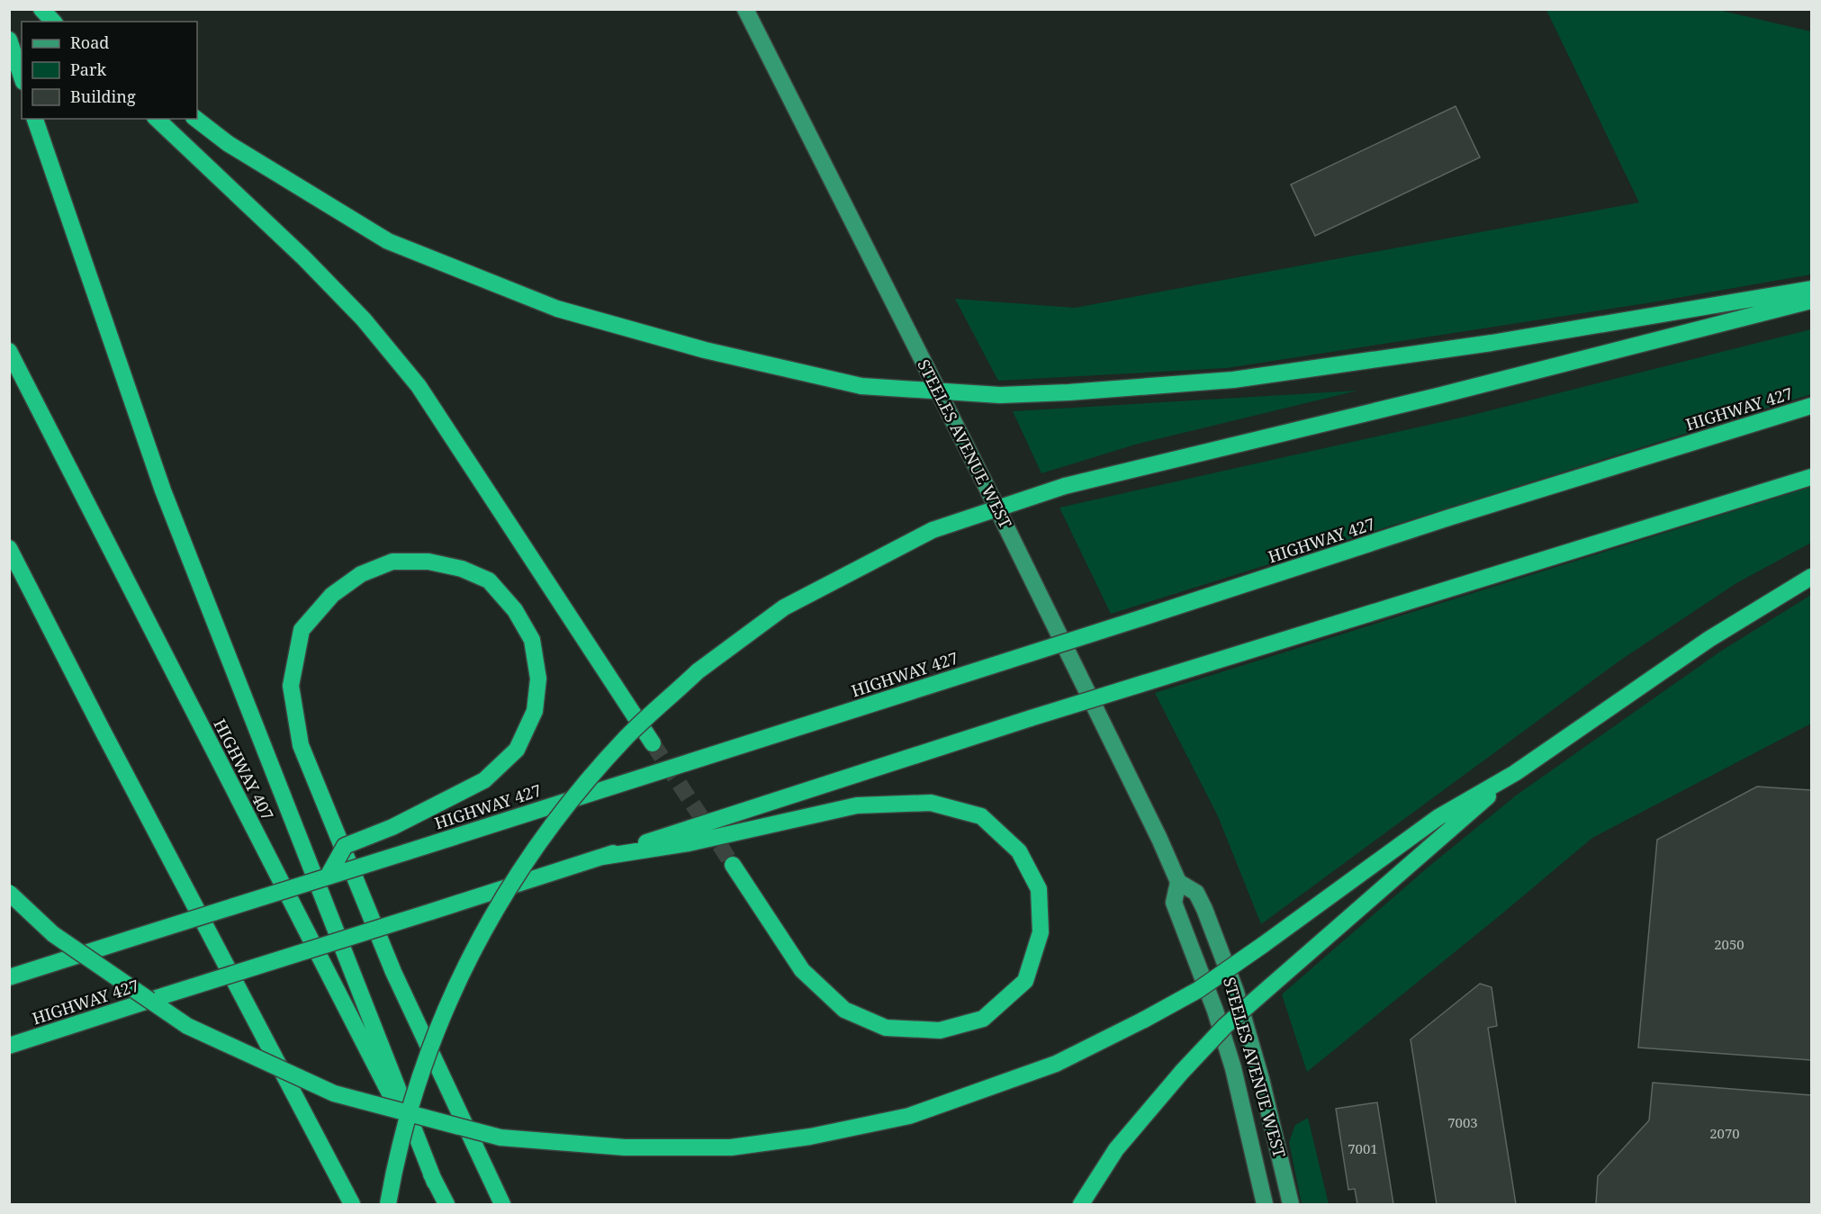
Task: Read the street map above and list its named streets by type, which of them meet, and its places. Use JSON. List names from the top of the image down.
{
  "streets": {
    "highway": ["HIGHWAY 427", "HIGHWAY 407"],
    "main road": ["STEELES AVENUE WEST"]
  },
  "house_numbers": [
    "2050",
    "7003",
    "2070",
    "7001"
  ],
  "legend": ["Road", "Park", "Building"]
}
